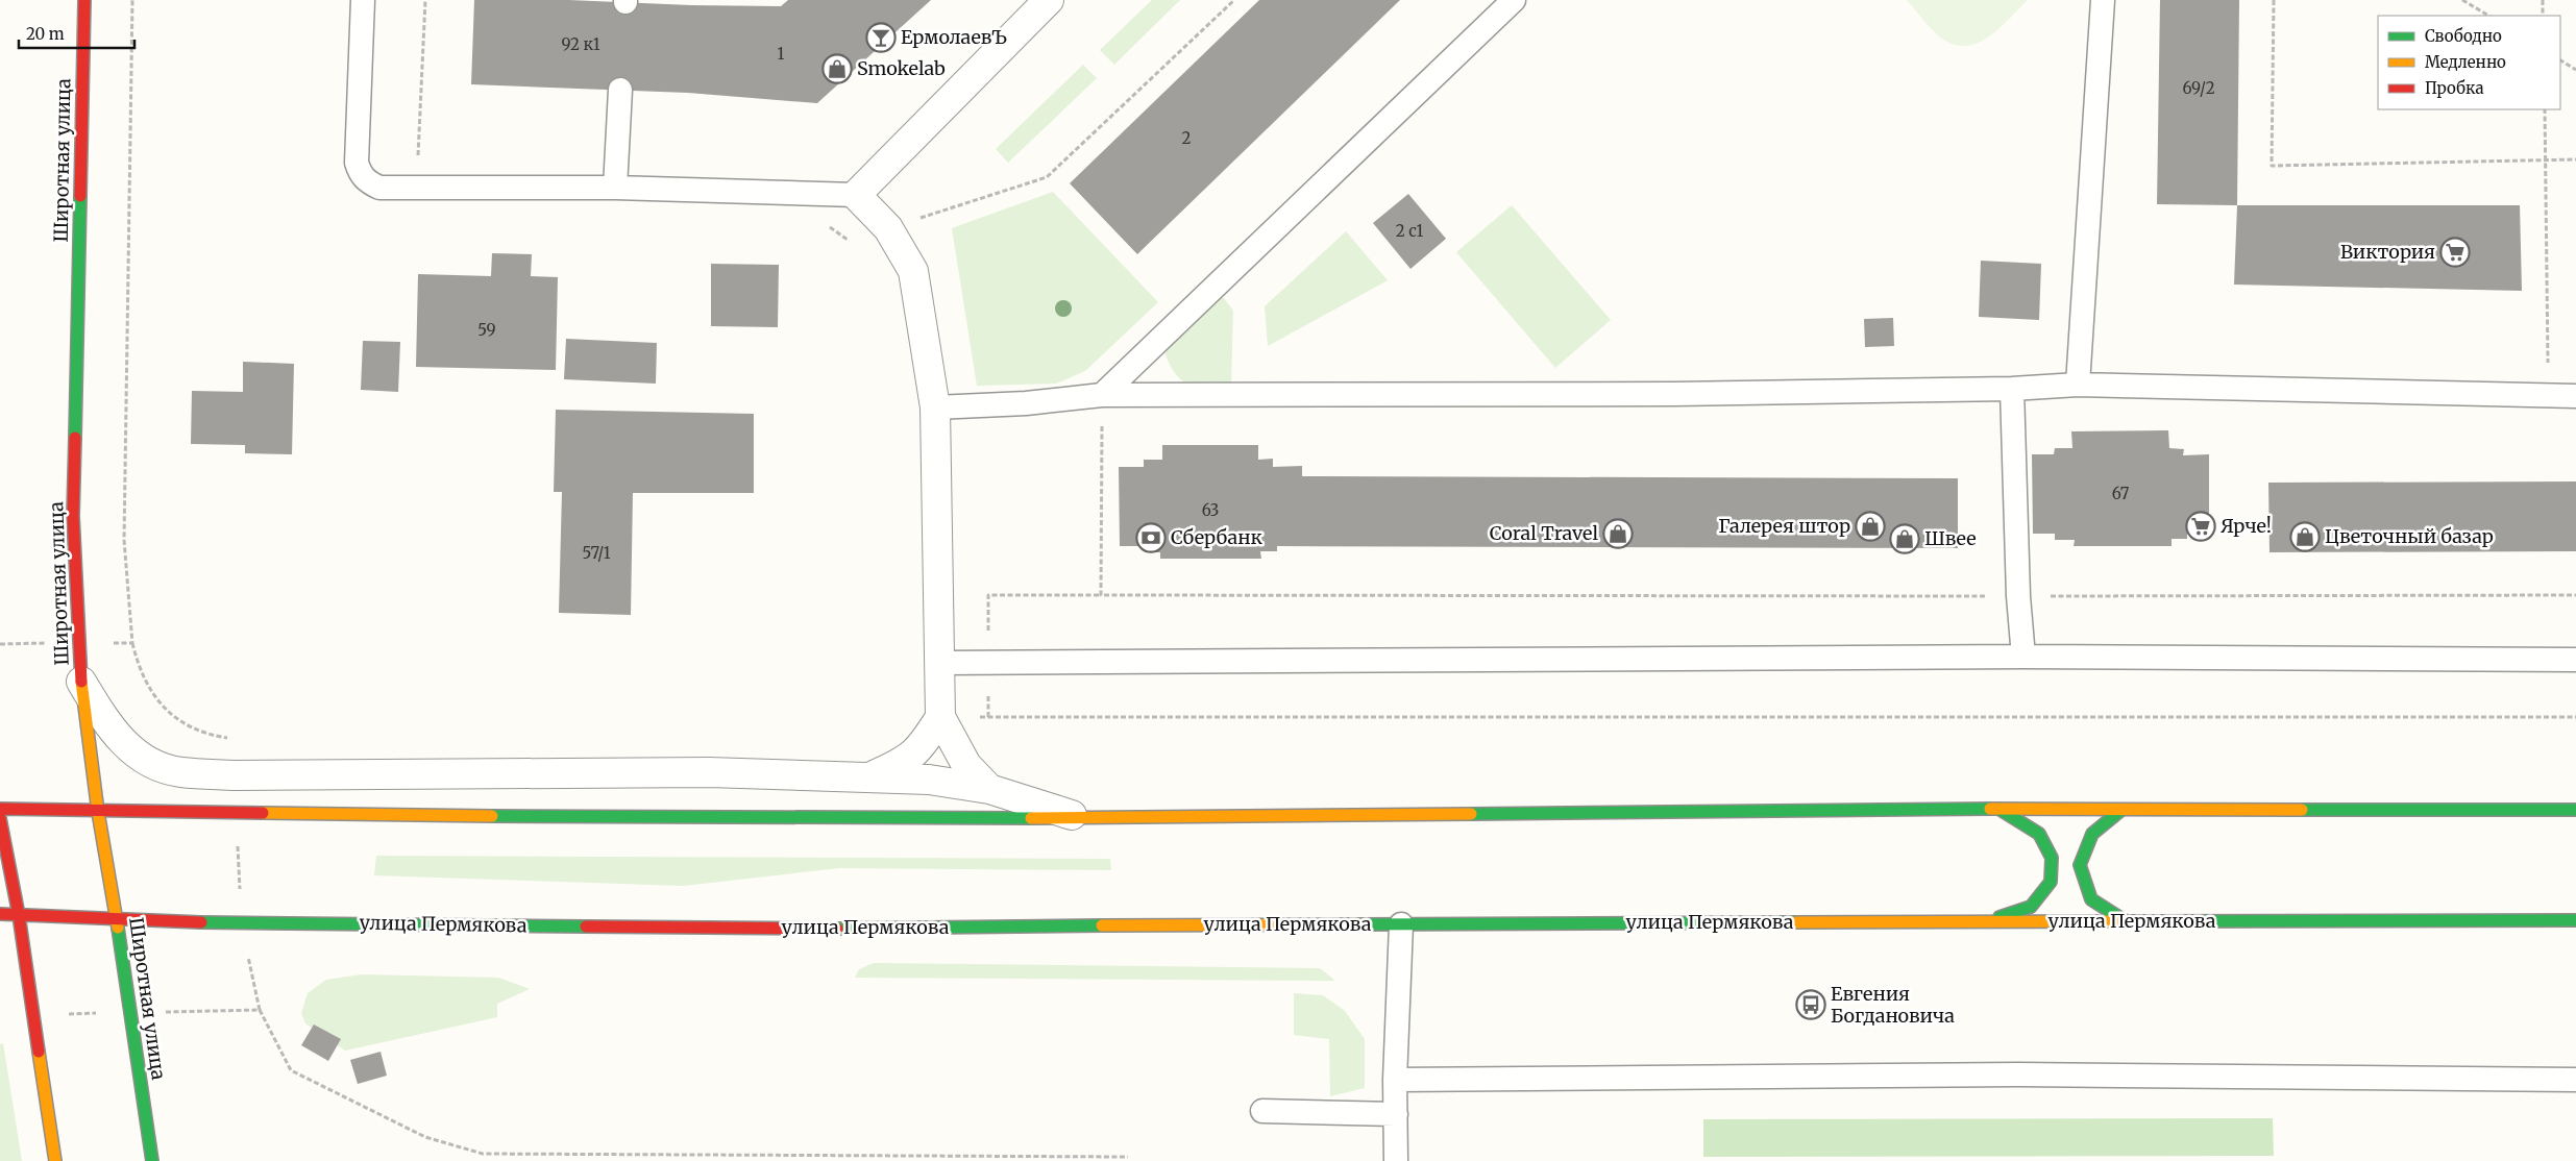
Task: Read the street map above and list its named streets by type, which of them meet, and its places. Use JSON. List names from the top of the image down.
{
  "streets": {
    "main road": ["Широтная улица", "улица Пермякова"]
  },
  "crossings": [
    ["Широтная улица", "улица Пермякова"]
  ],
  "places": {
    "bar": ["ЕрмолаевЪ"],
    "shop": [
      "Smokelab",
      "Галерея штор",
      "Coral Travel",
      "Цветочный базар",
      "Швее"
    ],
    "supermarket": ["Виктория", "Ярче!"],
    "bank": ["Сбербанк"],
    "bus stop": ["Евгения Богдановича"]
  },
  "house_numbers": [
    "92 к1",
    "1",
    "69/2",
    "2",
    "2 с1",
    "59",
    "67",
    "63",
    "57/1"
  ],
  "legend": ["Свободно", "Медленно", "Пробка"],
  "scale_bar": "20 m"
}
